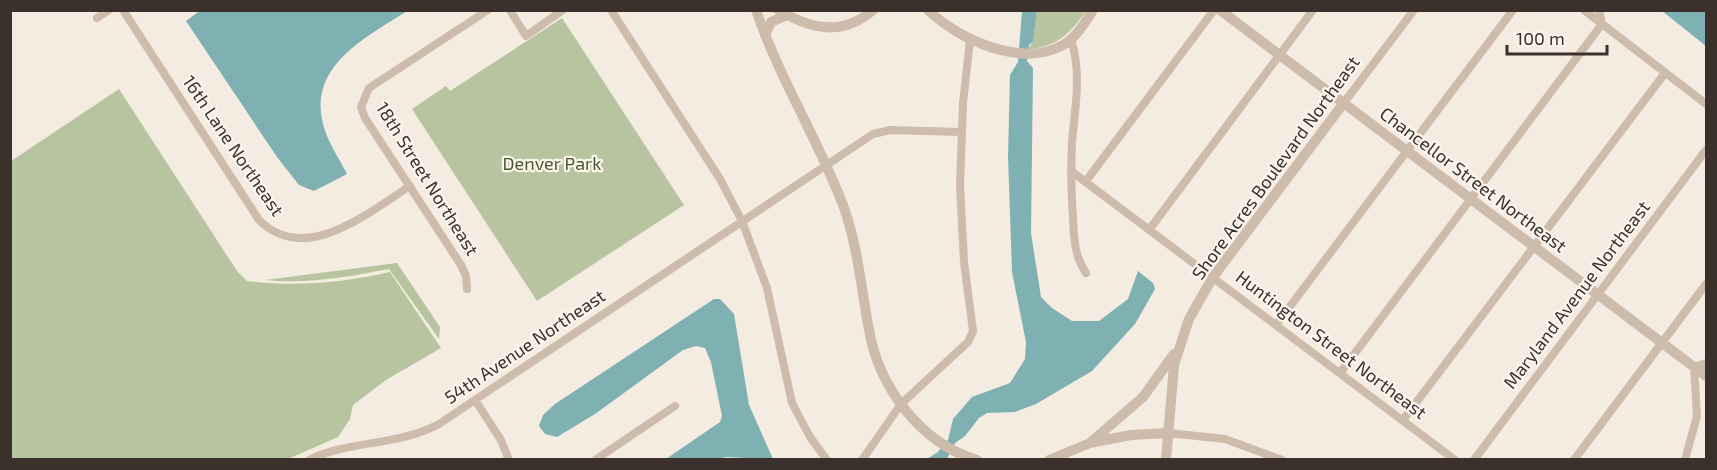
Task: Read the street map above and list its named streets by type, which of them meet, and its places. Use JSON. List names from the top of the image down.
{
  "streets": {
    "street": [
      "16th Lane Northeast",
      "Shore Acres Boulevard Northeast",
      "18th Street Northeast",
      "Chancellor Street Northeast",
      "Maryland Avenue Northeast",
      "Huntington Street Northeast",
      "54th Avenue Northeast"
    ]
  },
  "crossings": [
    ["16th Lane Northeast", "18th Street Northeast"],
    ["Shore Acres Boulevard Northeast", "Chancellor Street Northeast"],
    ["Shore Acres Boulevard Northeast", "Huntington Street Northeast"],
    ["Chancellor Street Northeast", "Maryland Avenue Northeast"]
  ],
  "parks": ["Denver Park"],
  "scale_bar": "100 m"
}
